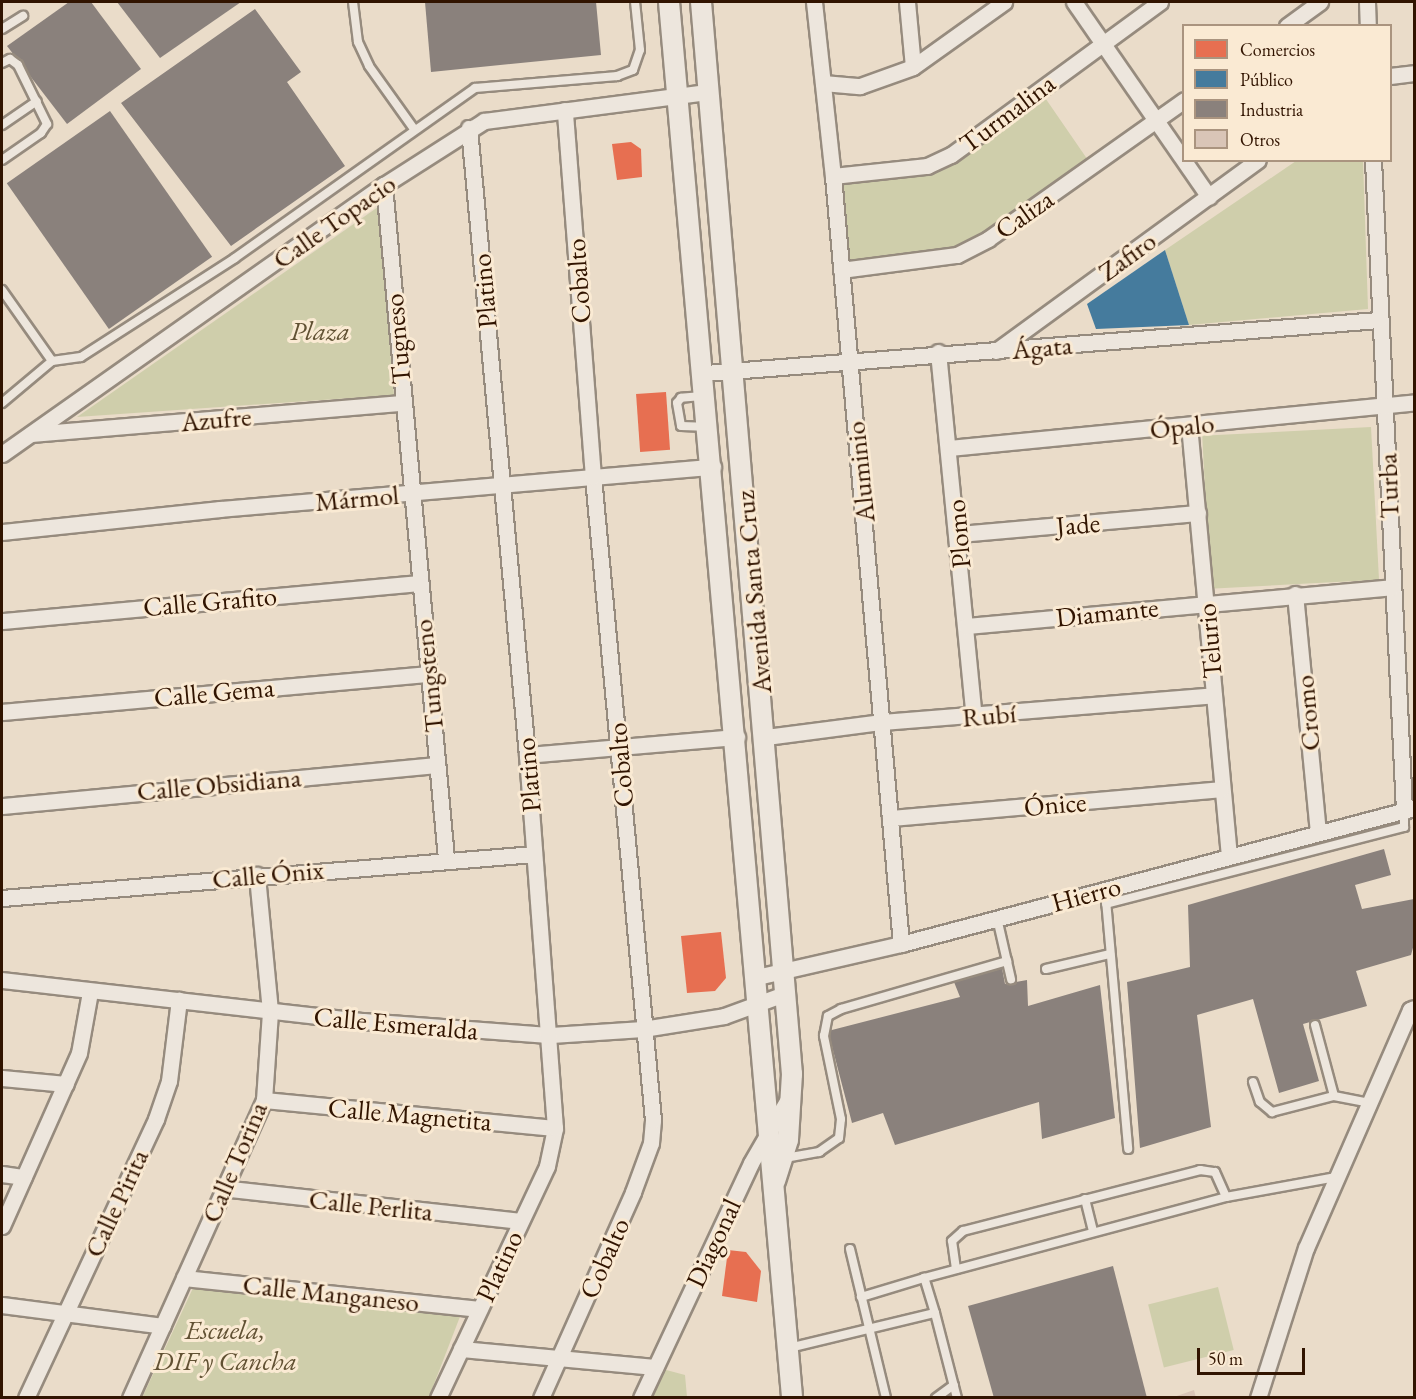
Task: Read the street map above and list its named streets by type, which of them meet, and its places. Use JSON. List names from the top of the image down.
{
  "streets": {
    "street": [
      "Turmalina",
      "Caliza",
      "Calle Topacio",
      "Zafiro",
      "Cobalto",
      "Platino",
      "Tugneso",
      "Ágata",
      "Azufre",
      "Ópalo",
      "Aluminio",
      "Turba",
      "Mármol",
      "Jade",
      "Plomo",
      "Avenida Santa Cruz",
      "Calle Grafito",
      "Diamante",
      "Telurio",
      "Tungsteno",
      "Calle Gema",
      "Cromo",
      "Rubí",
      "Calle Obsidiana",
      "Ónice",
      "Calle Ónix",
      "Hierro",
      "Calle Esmeralda",
      "Calle Magnetita",
      "Calle Torina",
      "Calle Pirita",
      "Calle Perlita",
      "Diagonal",
      "Calle Manganeso"
    ]
  },
  "crossings": [
    ["Turmalina", "Aluminio"],
    ["Caliza", "Aluminio"],
    ["Calle Topacio", "Cobalto"],
    ["Calle Topacio", "Platino"],
    ["Calle Topacio", "Tugneso"],
    ["Calle Topacio", "Azufre"],
    ["Calle Topacio", "Avenida Santa Cruz"],
    ["Zafiro", "Ágata"],
    ["Cobalto", "Mármol"],
    ["Cobalto", "Calle Esmeralda"],
    ["Platino", "Mármol"],
    ["Platino", "Calle Ónix"],
    ["Platino", "Calle Esmeralda"],
    ["Platino", "Calle Magnetita"],
    ["Platino", "Calle Perlita"],
    ["Platino", "Calle Manganeso"],
    ["Tugneso", "Azufre"],
    ["Tugneso", "Mármol"],
    ["Tugneso", "Tungsteno"],
    ["Ágata", "Aluminio"],
    ["Ágata", "Turba"],
    ["Ágata", "Plomo"],
    ["Ágata", "Avenida Santa Cruz"],
    ["Ópalo", "Turba"],
    ["Ópalo", "Plomo"],
    ["Ópalo", "Telurio"],
    ["Aluminio", "Rubí"],
    ["Aluminio", "Ónice"],
    ["Aluminio", "Hierro"],
    ["Turba", "Diamante"],
    ["Turba", "Hierro"],
    ["Mármol", "Avenida Santa Cruz"],
    ["Mármol", "Tungsteno"],
    ["Jade", "Plomo"],
    ["Jade", "Telurio"],
    ["Plomo", "Diamante"],
    ["Plomo", "Rubí"],
    ["Avenida Santa Cruz", "Rubí"],
    ["Avenida Santa Cruz", "Hierro"],
    ["Avenida Santa Cruz", "Calle Esmeralda"],
    ["Avenida Santa Cruz", "Diagonal"],
    ["Calle Grafito", "Tungsteno"],
    ["Diamante", "Telurio"],
    ["Diamante", "Cromo"],
    ["Telurio", "Rubí"],
    ["Telurio", "Ónice"],
    ["Telurio", "Hierro"],
    ["Tungsteno", "Calle Gema"],
    ["Tungsteno", "Calle Obsidiana"],
    ["Tungsteno", "Calle Ónix"],
    ["Cromo", "Hierro"],
    ["Calle Ónix", "Calle Torina"],
    ["Calle Esmeralda", "Calle Torina"],
    ["Calle Esmeralda", "Calle Pirita"],
    ["Calle Magnetita", "Calle Torina"],
    ["Calle Torina", "Calle Perlita"],
    ["Calle Torina", "Calle Manganeso"]
  ],
  "parks": ["Plaza", "Escuela, DIF y Cancha"],
  "legend": [
    "Comercios",
    "Público",
    "Industria",
    "Otros"
  ],
  "scale_bar": "50 m"
}
